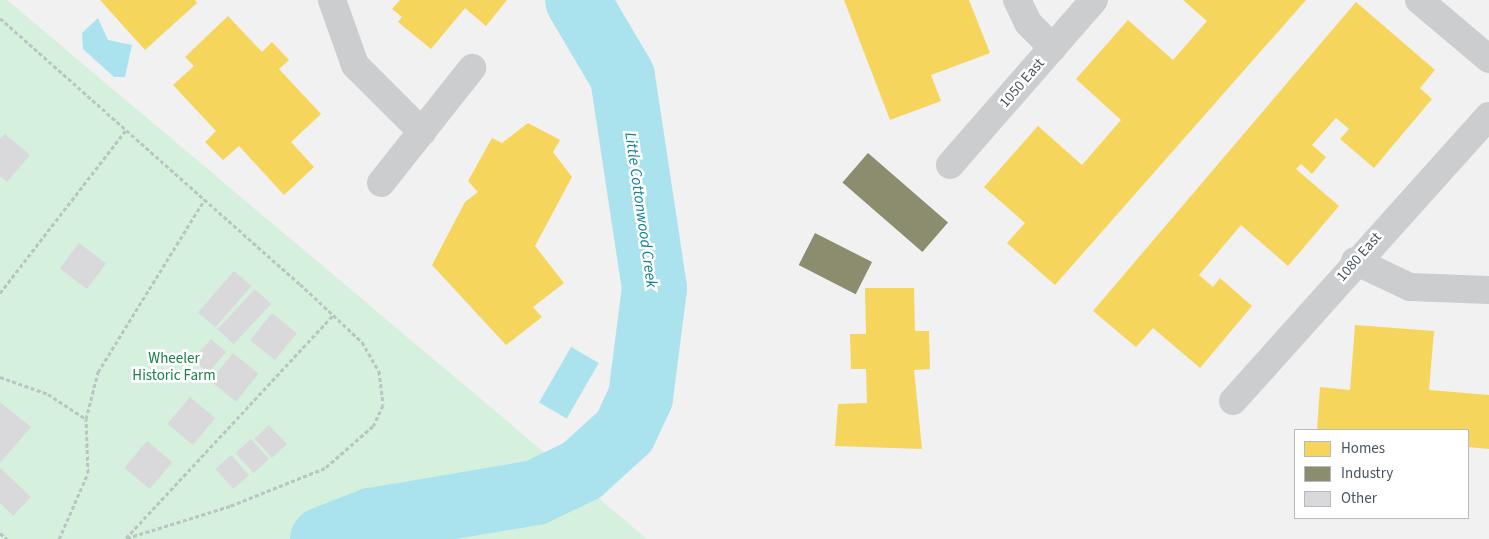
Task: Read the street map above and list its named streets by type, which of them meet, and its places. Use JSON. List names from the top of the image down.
{
  "streets": {
    "street": ["1050 East", "1080 East"]
  },
  "water": ["Little Cottonwood Creek"],
  "parks": ["Wheeler Historic Farm"],
  "legend": ["Homes", "Industry", "Other"]
}
